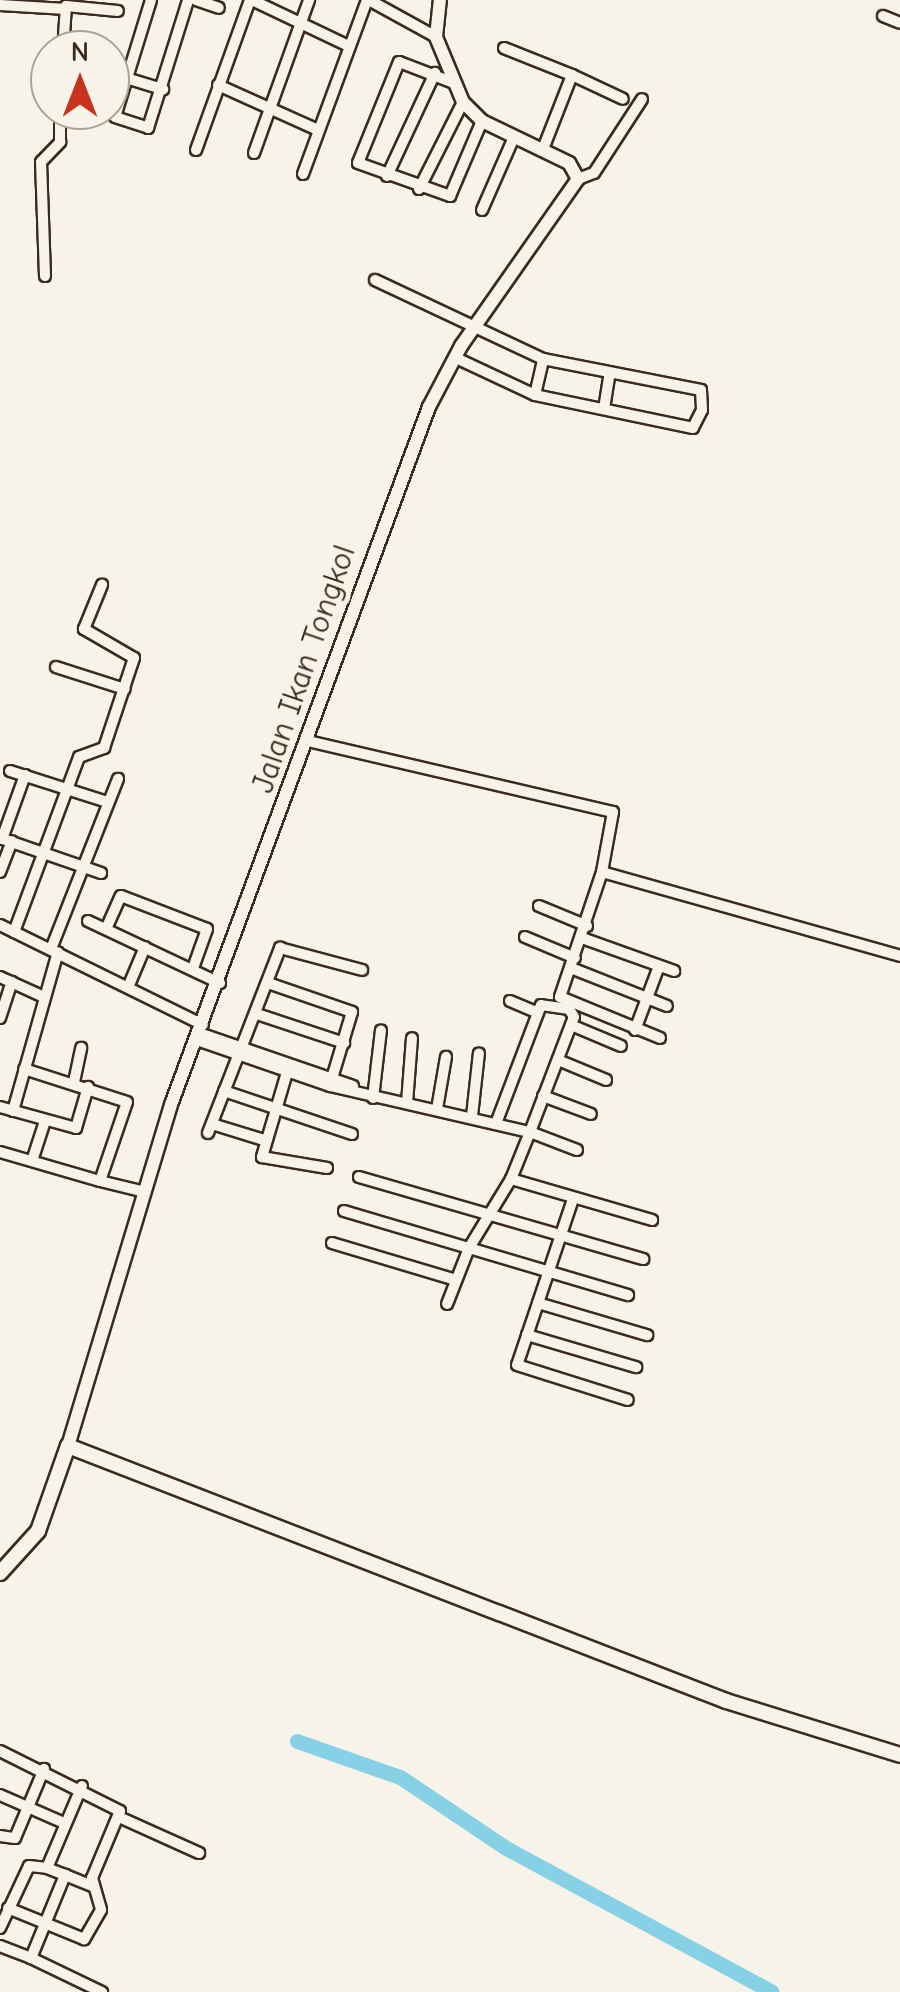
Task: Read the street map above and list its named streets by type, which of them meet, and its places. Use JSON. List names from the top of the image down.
{
  "streets": {
    "street": ["Jalan Ikan Tongkol"]
  },
  "north": "top"
}
